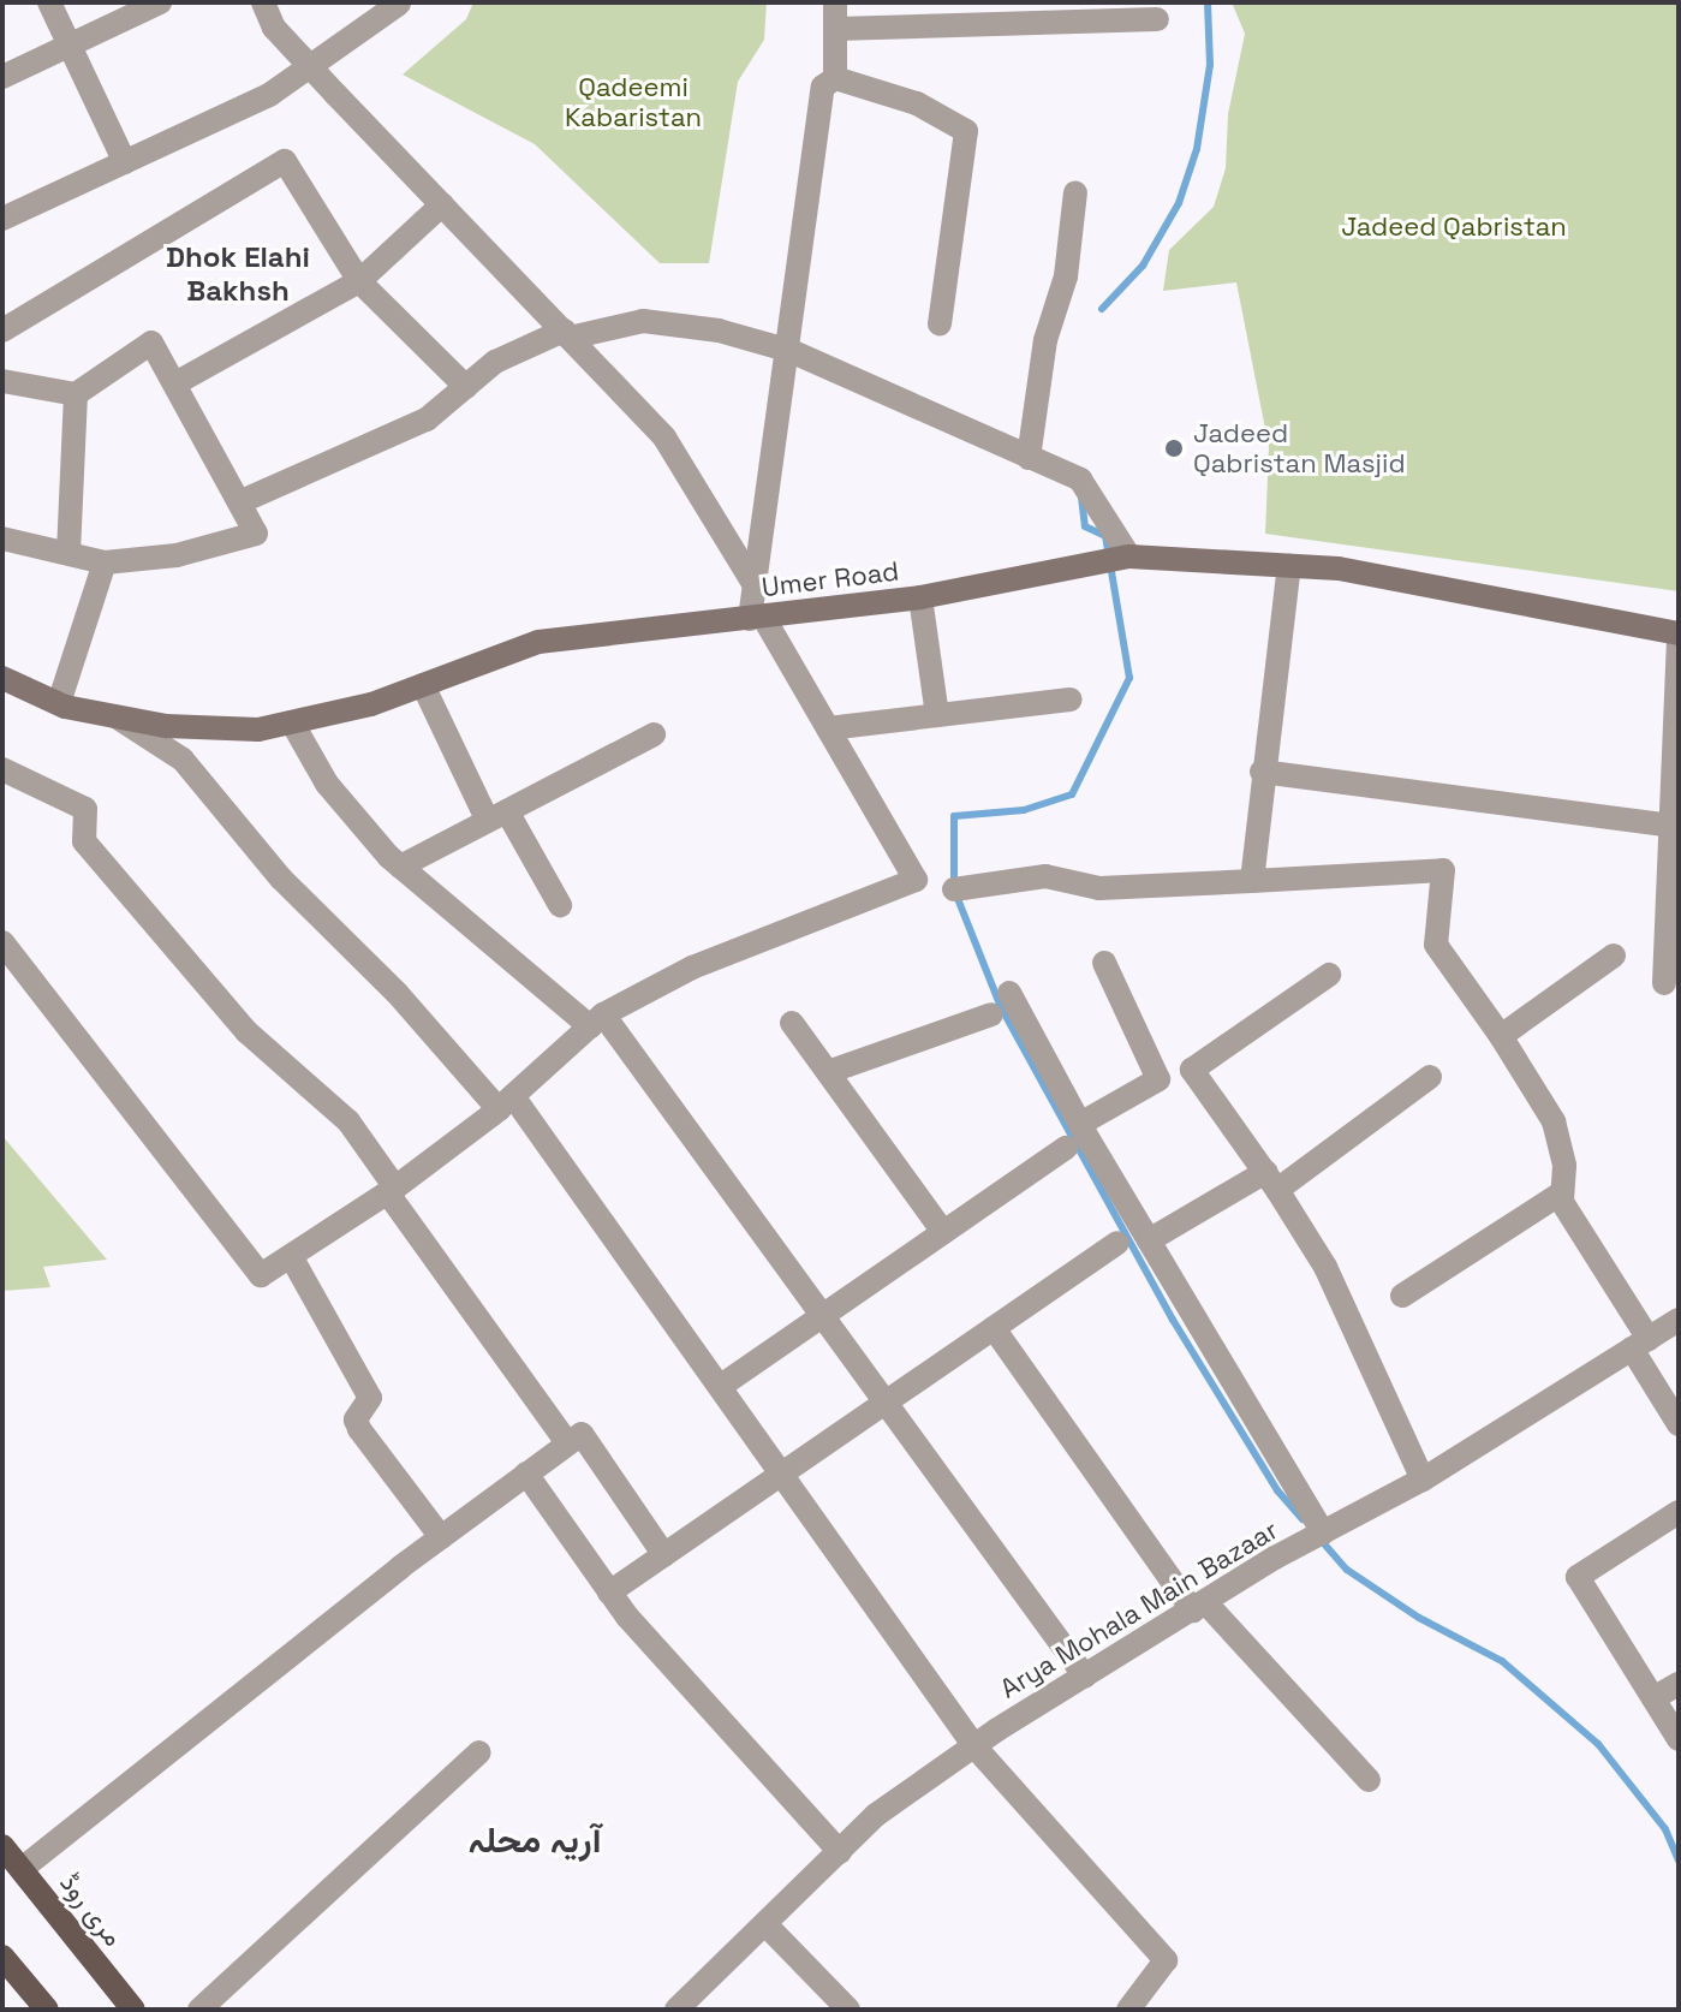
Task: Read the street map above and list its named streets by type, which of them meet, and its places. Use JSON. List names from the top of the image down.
{
  "streets": {
    "main road": ["مری روڈ"],
    "street": ["Umer Road", "Arya Mohala Main Bazaar"]
  },
  "districts": ["Dhok Elahi Bakhsh", "آریہ محلہ"],
  "parks": ["Qadeemi Kabaristan", "Jadeed Qabristan"],
  "places": ["Jadeed Qabristan Masjid"]
}
